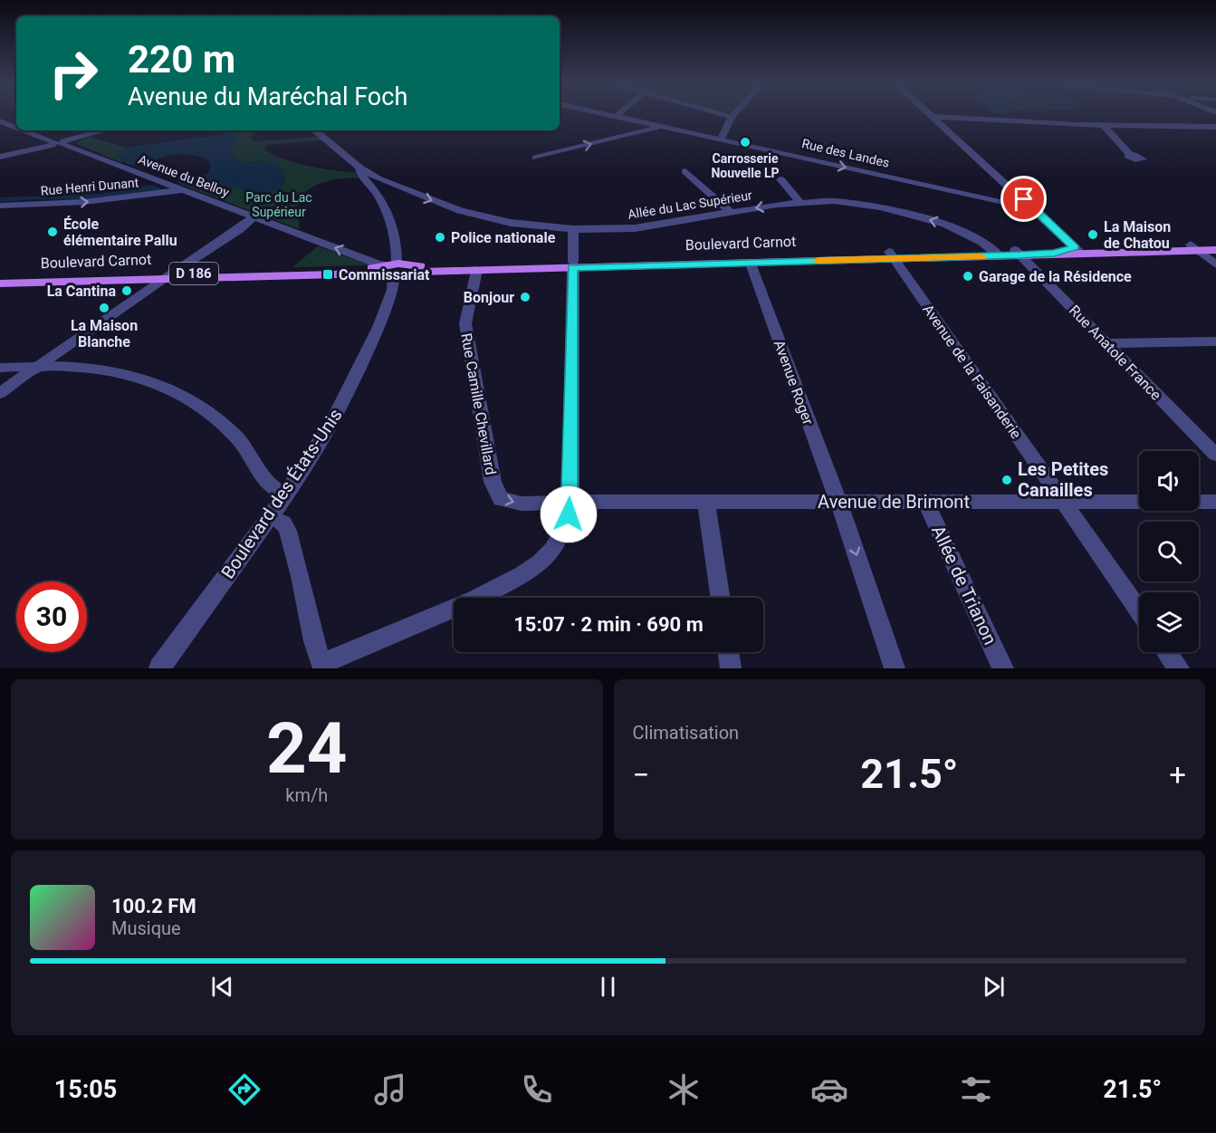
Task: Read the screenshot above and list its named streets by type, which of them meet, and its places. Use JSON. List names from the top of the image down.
{
  "streets": {
    "main road": ["Boulevard Carnot", "D 186"],
    "street": [
      "Rue des Landes",
      "Avenue du Belloy",
      "Rue Henri Dunant",
      "Allée du Lac Supérieur",
      "Rue Anatole France",
      "Avenue de la Faisanderie",
      "Avenue Roger",
      "Rue Camille Chevillard",
      "Boulevard des États-Unis",
      "Avenue de Brimont",
      "Allée de Trianon"
    ]
  },
  "crossings": [
    ["Avenue du Belloy", "Rue Henri Dunant"],
    ["Avenue du Belloy", "Boulevard Carnot"],
    ["Avenue du Belloy", "Boulevard des États-Unis"],
    ["Allée du Lac Supérieur", "D 186"],
    ["Allée du Lac Supérieur", "Boulevard des États-Unis"],
    ["Boulevard Carnot", "D 186"],
    ["Boulevard Carnot", "Rue Camille Chevillard"],
    ["Boulevard Carnot", "Boulevard des États-Unis"],
    ["D 186", "Rue Anatole France"],
    ["D 186", "Avenue de la Faisanderie"],
    ["D 186", "Avenue Roger"],
    ["D 186", "Rue Camille Chevillard"],
    ["Avenue de la Faisanderie", "Avenue de Brimont"],
    ["Avenue Roger", "Avenue de Brimont"],
    ["Rue Camille Chevillard", "Avenue de Brimont"],
    ["Avenue de Brimont", "Allée de Trianon"]
  ],
  "parks": ["Parc du Lac Supérieur"],
  "places": {
    "other": [
      "Carrosserie Nouvelle LP",
      "École élémentaire Pallu",
      "La Maison de Chatou",
      "Police nationale",
      "Garage de la Résidence",
      "La Cantina",
      "Bonjour",
      "La Maison Blanche",
      "Les Petites Canailles"
    ],
    "transit": ["Commissariat"]
  },
  "page": {
    "turn": ["220 m", "Avenue du Maréchal Foch"],
    "limit": "30",
    "trip": "15:07 · 2 min · 690 m",
    "tile": [
      ["24", "km/h"],
      "Climatisation"
    ],
    "heat": ["−", "21.5°", "+"],
    "song": ["100.2 FM", "Musique"],
    "tabs": ["15:05", "21.5°"]
  }
}
